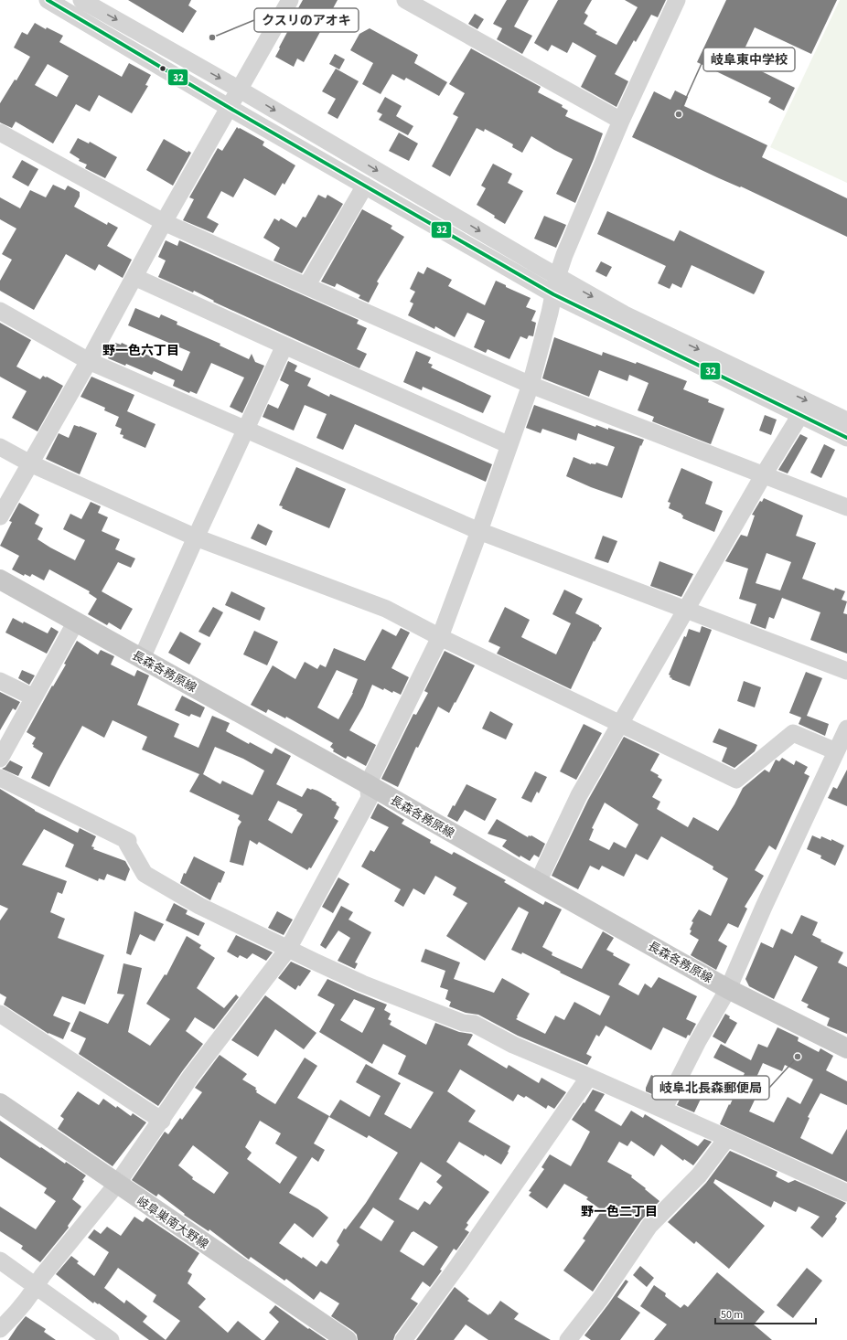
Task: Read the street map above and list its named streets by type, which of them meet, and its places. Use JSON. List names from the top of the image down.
{
  "streets": {
    "main road": ["長森各務原線", "岐阜巣南大野線"]
  },
  "districts": ["野一色六丁目", "野一色二丁目"],
  "places": ["クスリのアオキ", "岐阜東中学校", "岐阜北長森郵便局"],
  "lines": ["transit line 32"],
  "scale_bar": "50 m"
}
